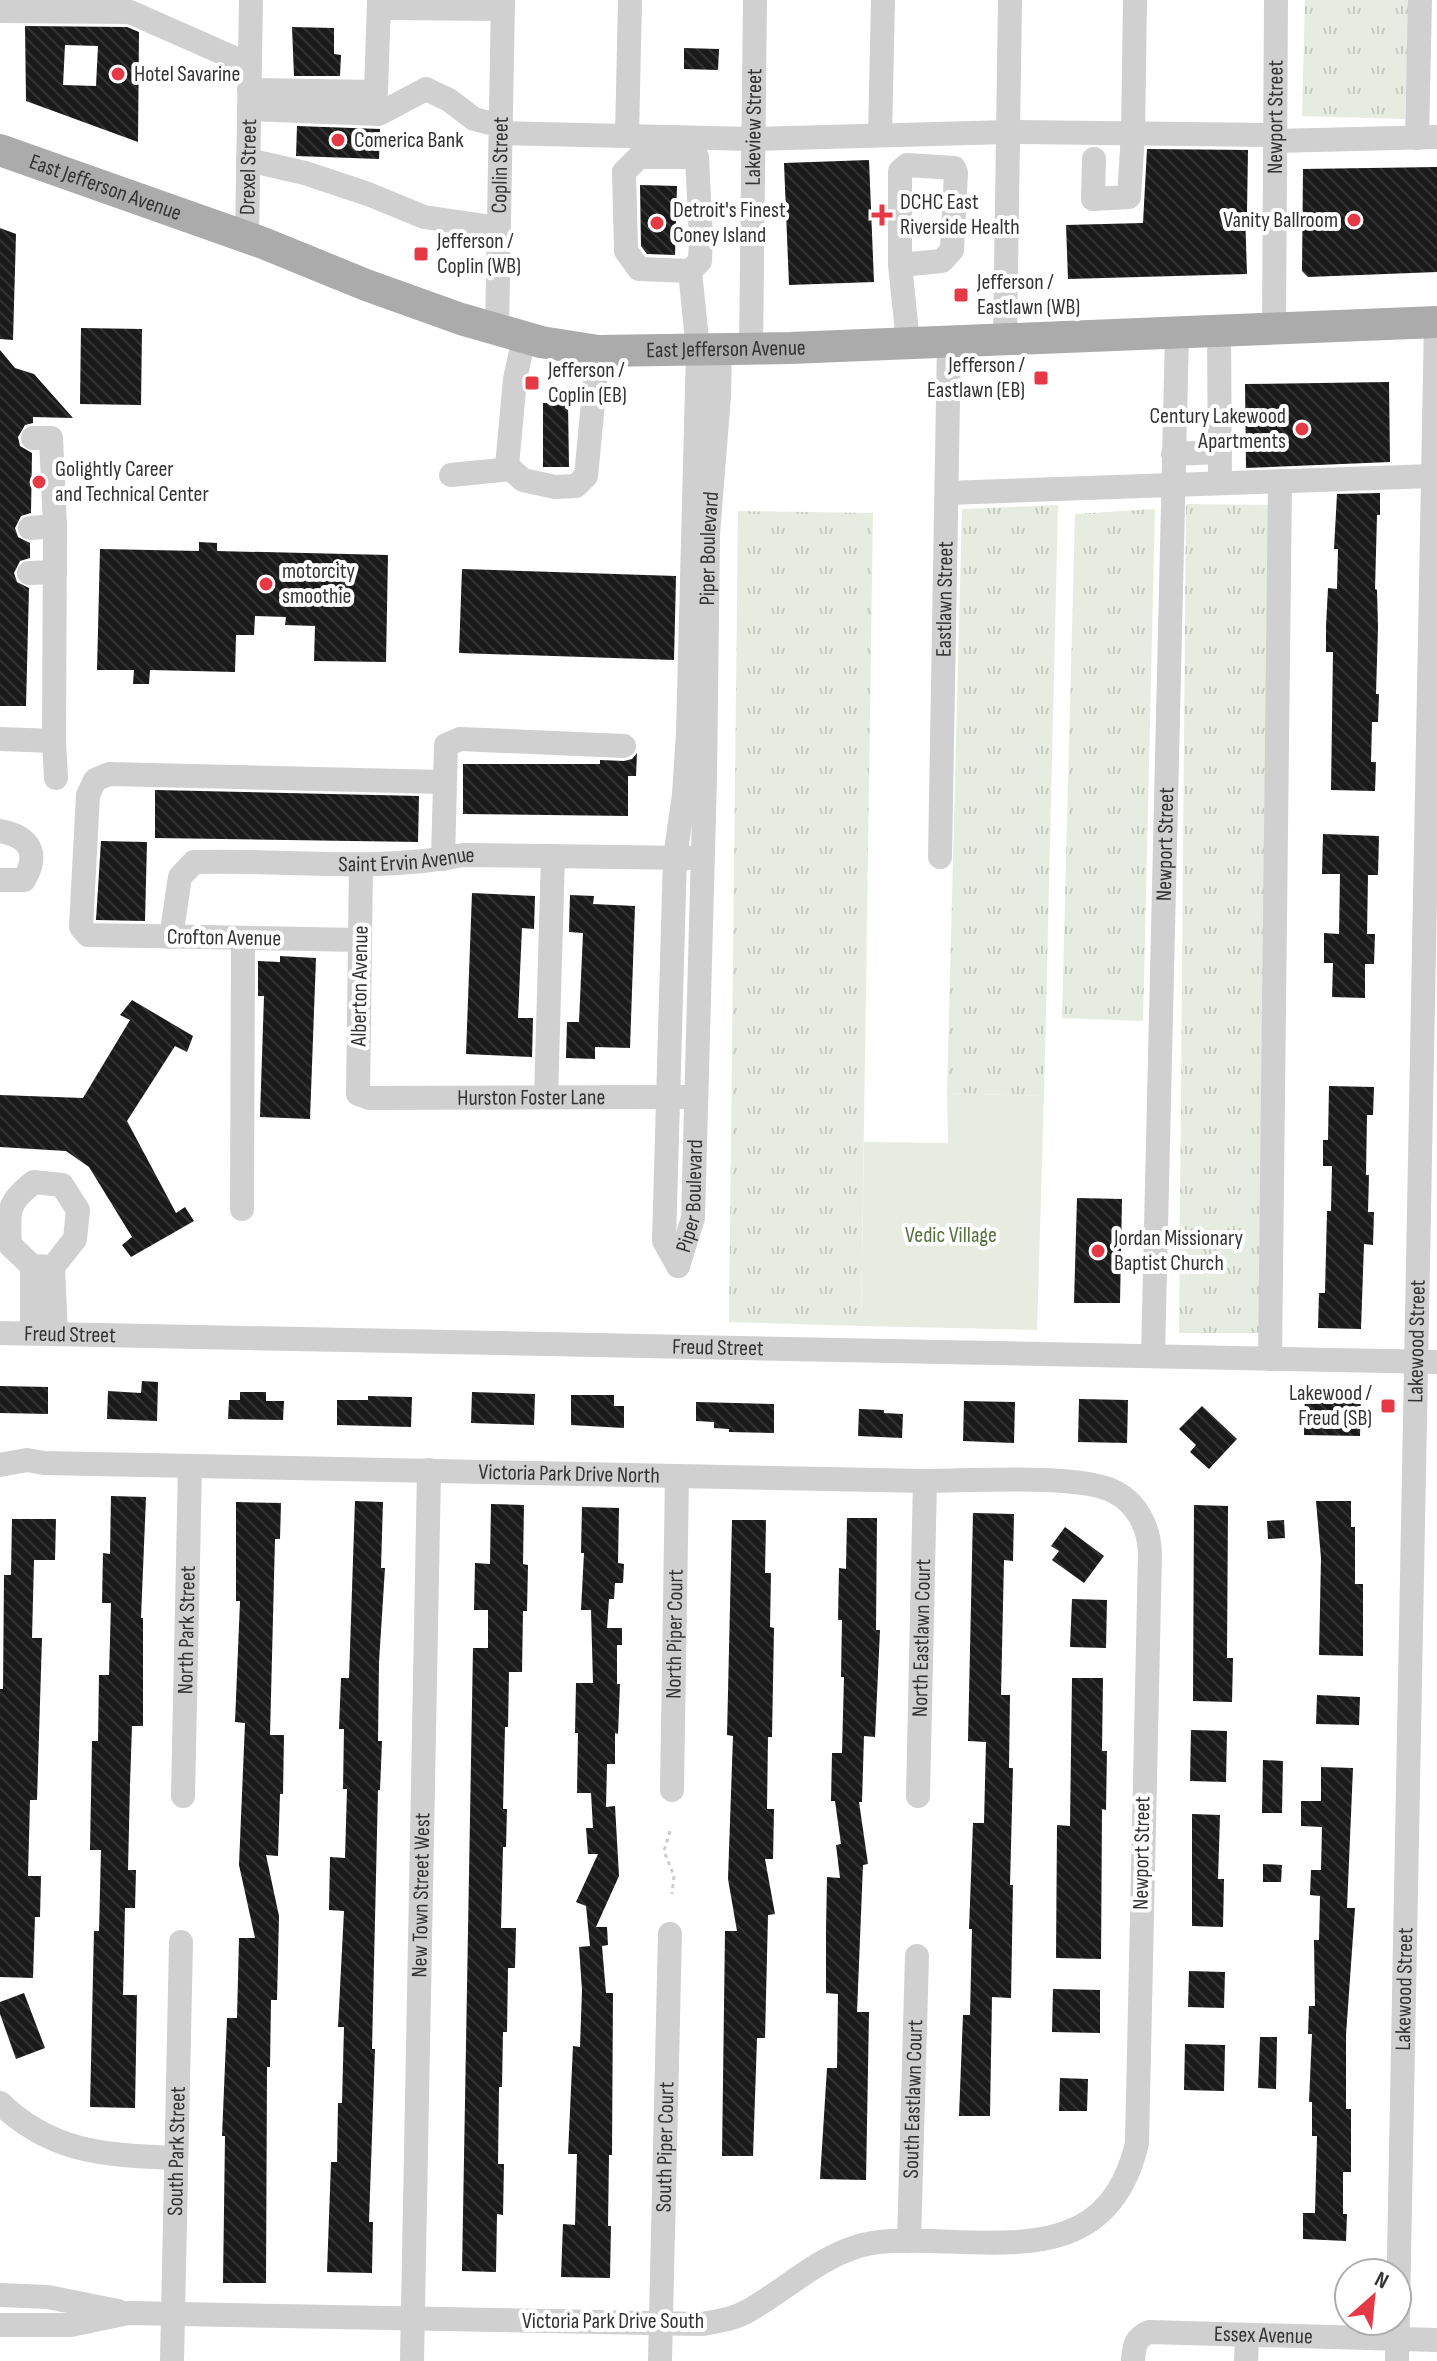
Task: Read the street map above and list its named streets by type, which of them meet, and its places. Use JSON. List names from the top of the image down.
{
  "streets": {
    "main road": ["East Jefferson Avenue"],
    "street": [
      "Newport Street",
      "Lakeview Street",
      "Coplin Street",
      "Drexel Street",
      "Piper Boulevard",
      "Eastlawn Street",
      "Saint Ervin Avenue",
      "Crofton Avenue",
      "Alberton Avenue",
      "Hurston Foster Lane",
      "Freud Street",
      "Lakewood Street",
      "Victoria Park Drive North",
      "North Park Street",
      "North Piper Court",
      "North Eastlawn Court",
      "New Town Street West",
      "South Eastlawn Court",
      "South Piper Court",
      "South Park Street",
      "Victoria Park Drive South",
      "Essex Avenue"
    ]
  },
  "crossings": [
    ["Newport Street", "East Jefferson Avenue"],
    ["Newport Street", "Freud Street"],
    ["Newport Street", "Victoria Park Drive North"],
    ["Newport Street", "Victoria Park Drive South"],
    ["Lakeview Street", "East Jefferson Avenue"],
    ["Lakeview Street", "Piper Boulevard"],
    ["Coplin Street", "East Jefferson Avenue"],
    ["Drexel Street", "East Jefferson Avenue"],
    ["East Jefferson Avenue", "Piper Boulevard"],
    ["East Jefferson Avenue", "Eastlawn Street"],
    ["East Jefferson Avenue", "Lakewood Street"],
    ["Piper Boulevard", "Saint Ervin Avenue"],
    ["Piper Boulevard", "Hurston Foster Lane"],
    ["Saint Ervin Avenue", "Crofton Avenue"],
    ["Saint Ervin Avenue", "Alberton Avenue"],
    ["Crofton Avenue", "Alberton Avenue"],
    ["Alberton Avenue", "Hurston Foster Lane"],
    ["Freud Street", "Lakewood Street"],
    ["Lakewood Street", "Essex Avenue"],
    ["Victoria Park Drive North", "North Park Street"],
    ["Victoria Park Drive North", "North Piper Court"],
    ["Victoria Park Drive North", "North Eastlawn Court"],
    ["Victoria Park Drive North", "New Town Street West"],
    ["New Town Street West", "Victoria Park Drive South"],
    ["South Eastlawn Court", "Victoria Park Drive South"],
    ["South Piper Court", "Victoria Park Drive South"],
    ["South Park Street", "Victoria Park Drive South"]
  ],
  "parks": ["Vedic Village"],
  "places": {
    "other": [
      "Hotel Savarine",
      "Comerica Bank",
      "Vanity Ballroom",
      "Detroit's Finest Coney Island",
      "Century Lakewood Apartments",
      "Golightly Career and Technical Center",
      "motorcity smoothie",
      "Jordan Missionary Baptist Church"
    ],
    "health": ["DCHC East Riverside Health"],
    "transit": [
      "Jefferson / Coplin (WB)",
      "Jefferson / Eastlawn (WB)",
      "Jefferson / Eastlawn (EB)",
      "Jefferson / Coplin (EB)",
      "Lakewood / Freud (SB)"
    ]
  },
  "north": "top right"
}
